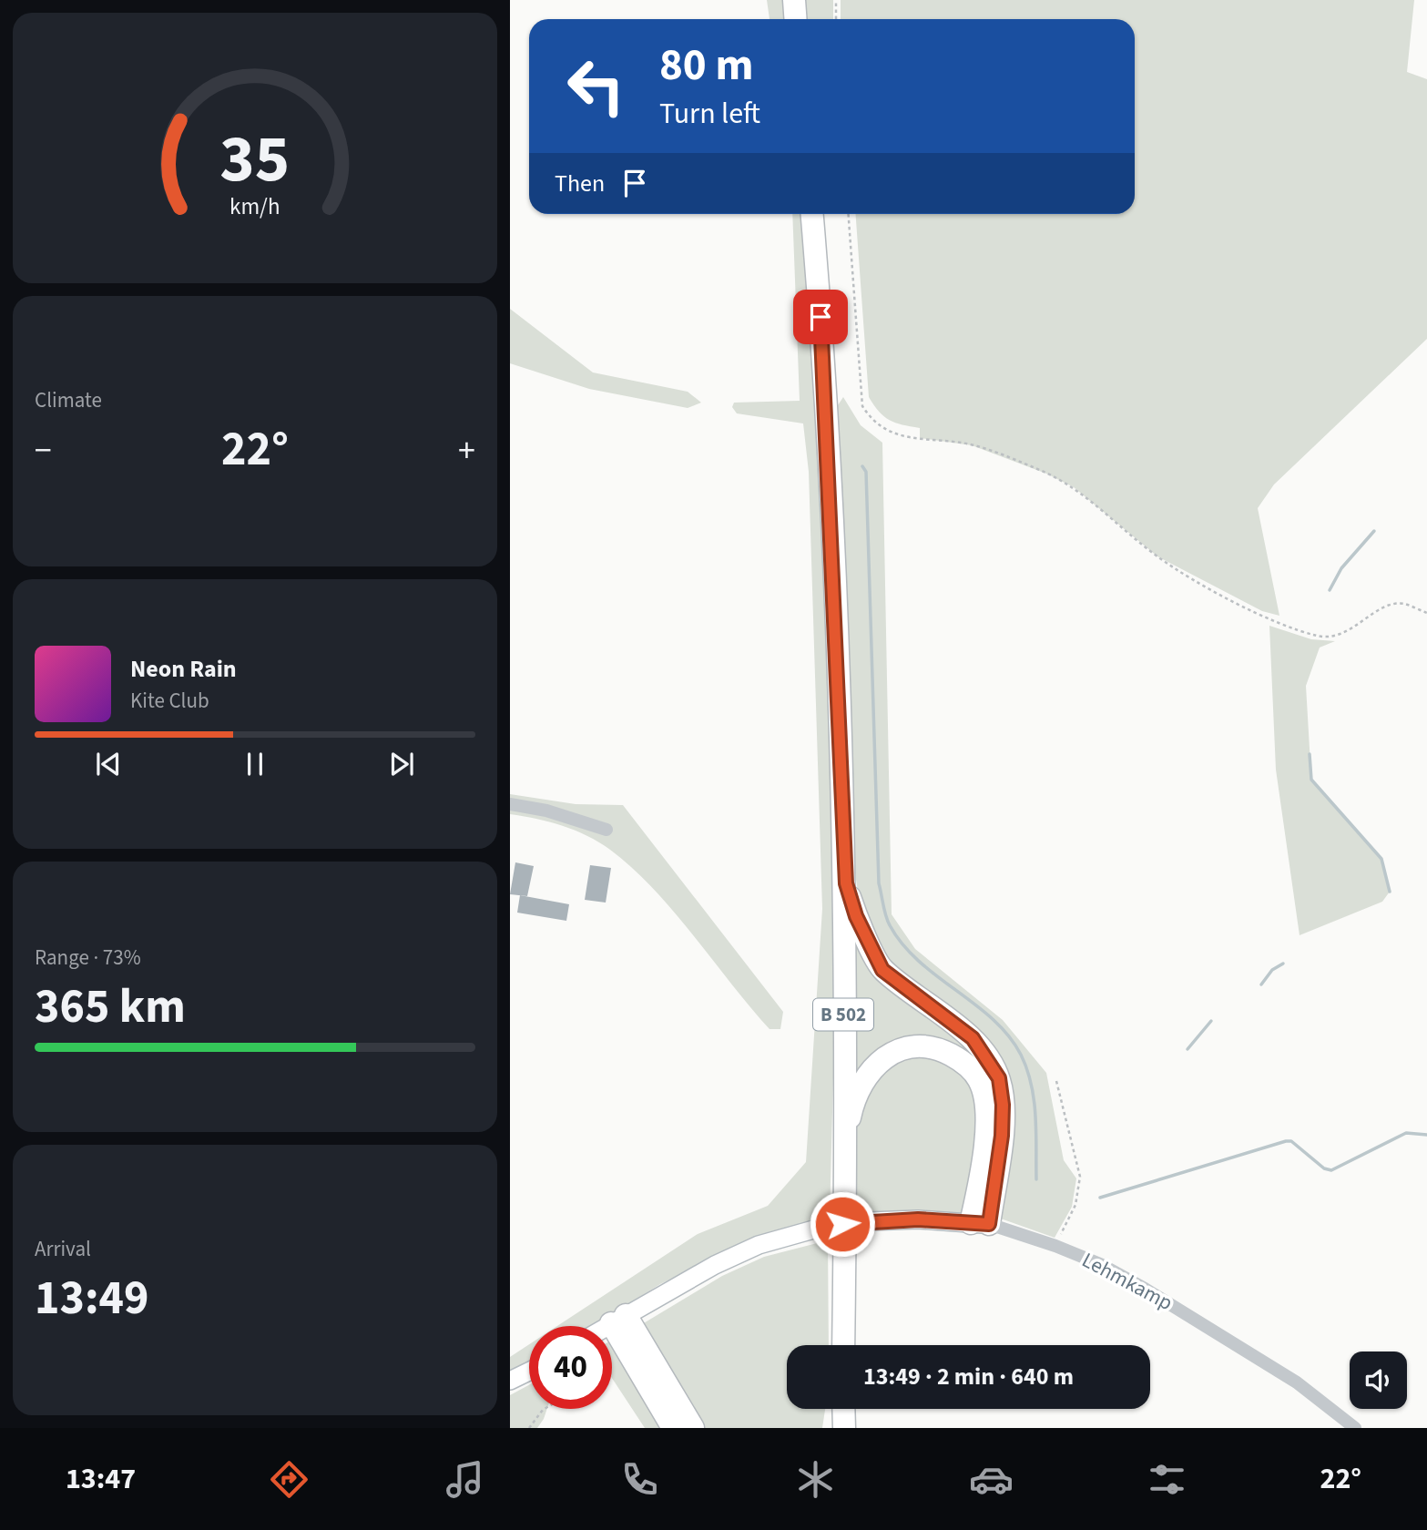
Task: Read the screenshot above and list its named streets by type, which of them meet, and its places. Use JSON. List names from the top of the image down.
{
  "streets": {
    "highway": ["B 502"],
    "street": ["Lehmkamp"]
  },
  "page": {
    "turn": ["80 m", "Turn left"],
    "then": "Then",
    "tile": [
      "Climate",
      ["Range · 73%", "365 km"],
      ["Arrival", "13:49"]
    ],
    "heat": ["−", "22°", "+"],
    "song": ["Neon Rain", "Kite Club"],
    "limit": "40",
    "trip": "13:49 · 2 min · 640 m",
    "tabs": ["13:47", "22°"],
    "gauge": ["35", "km/h"]
  }
}
